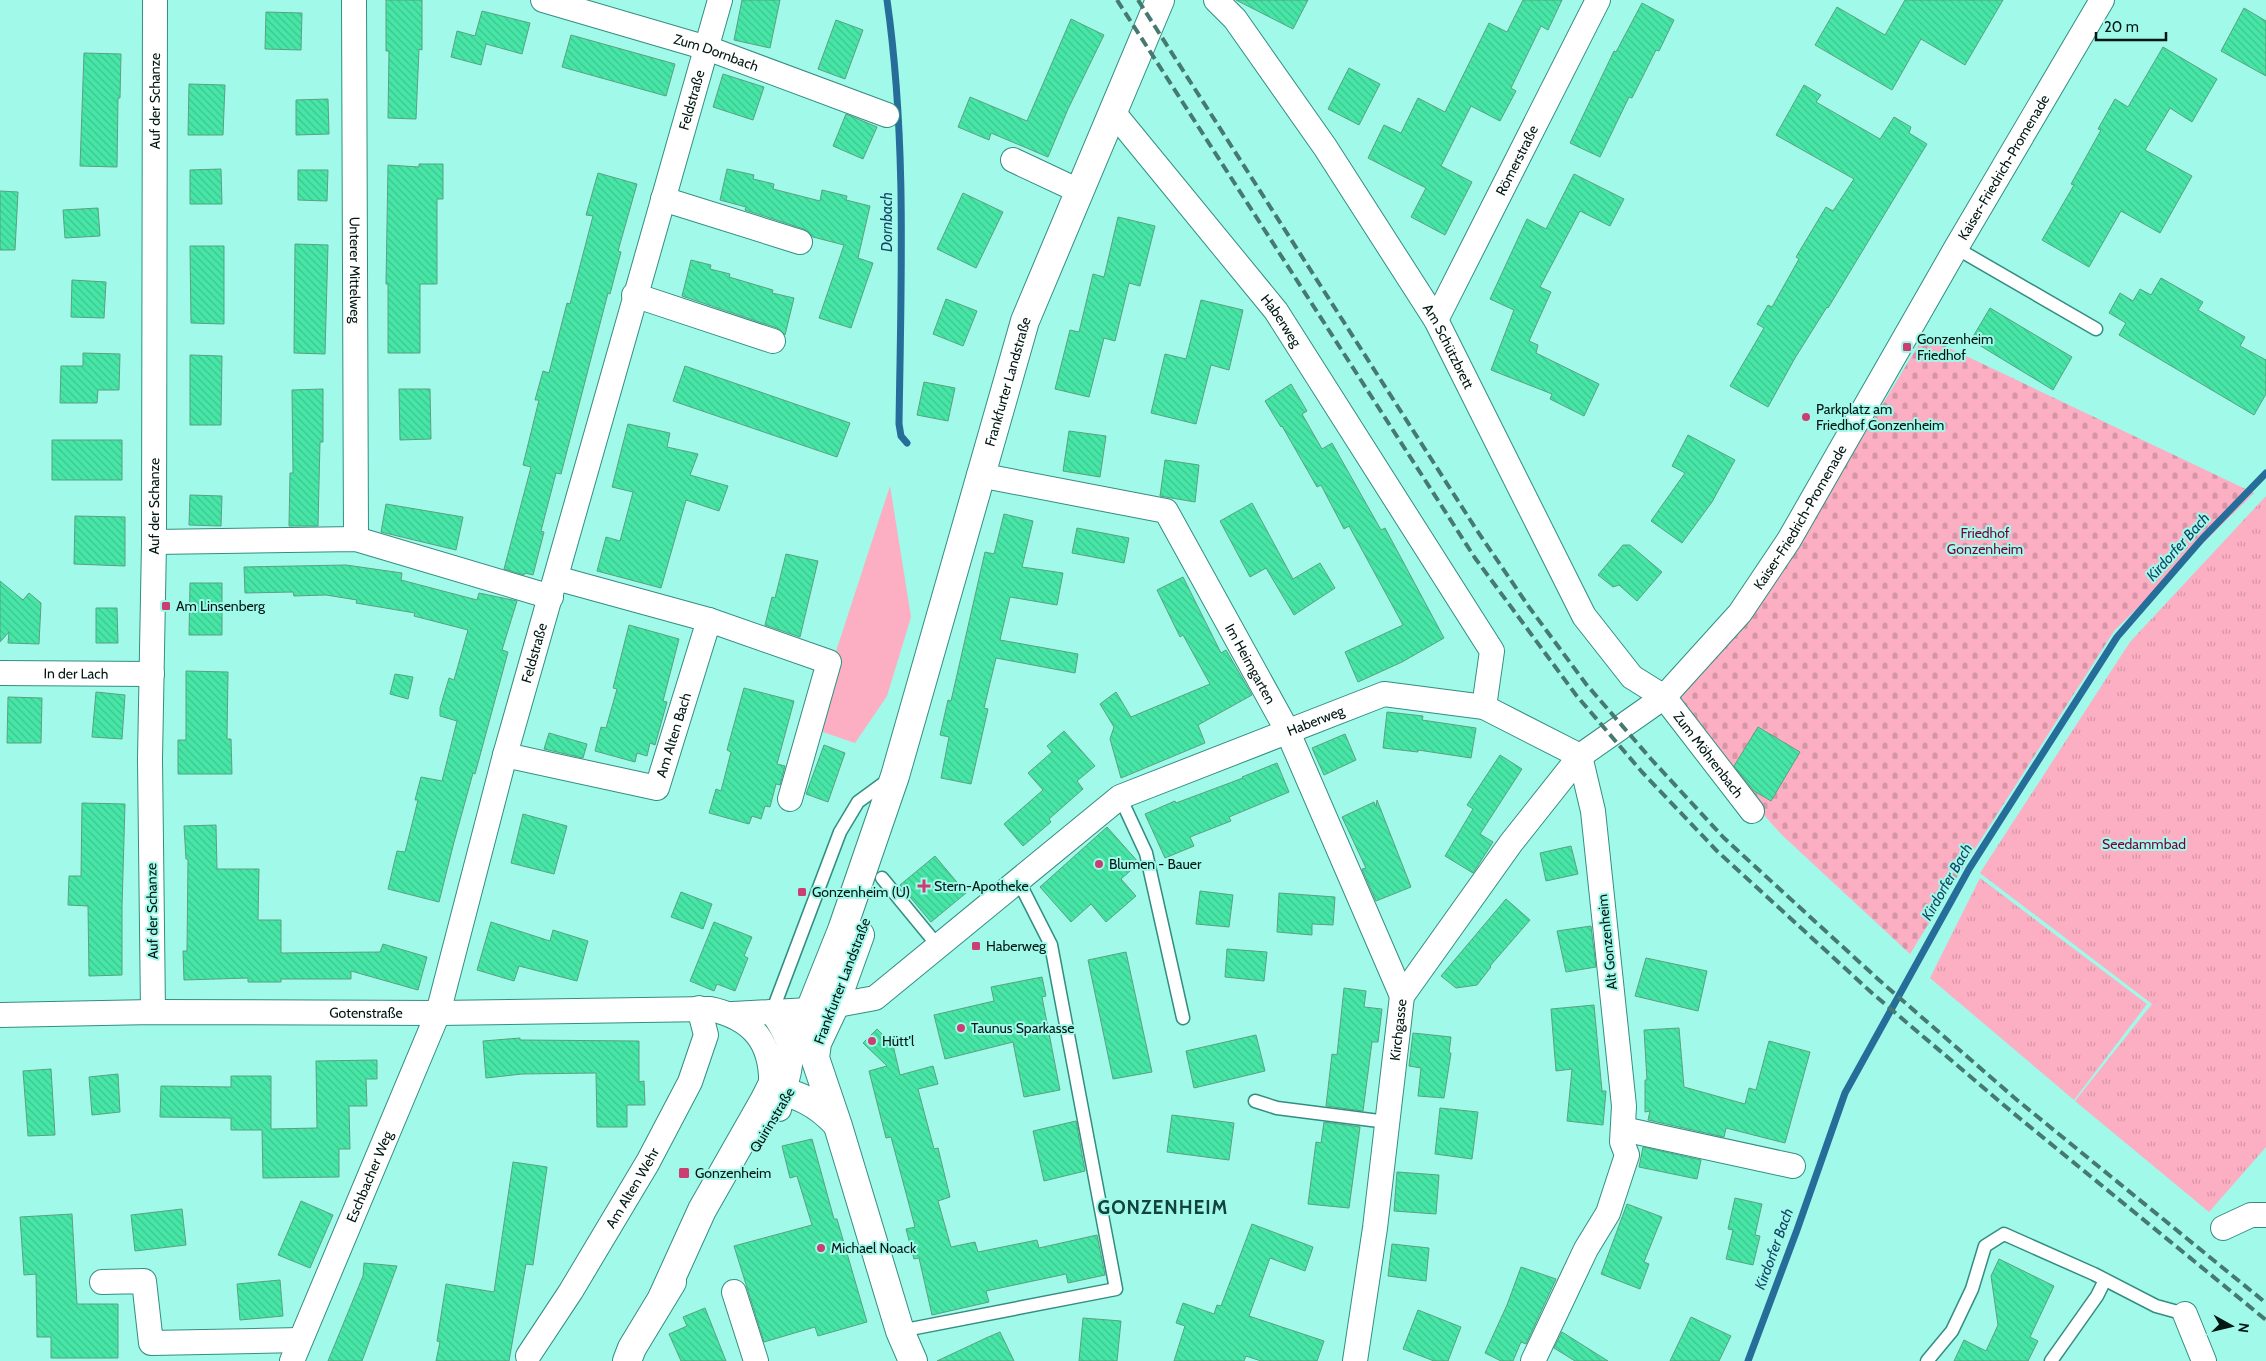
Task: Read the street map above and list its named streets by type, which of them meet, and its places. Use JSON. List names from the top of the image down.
{
  "streets": {
    "street": [
      "Zum Dornbach",
      "Feldstraße",
      "Auf der Schanze",
      "Römerstraße",
      "Kaiser-Friedrich-Promenade",
      "Unterer Mittelweg",
      "Haberweg",
      "Am Schützbrett",
      "Frankfurter Landstraße",
      "Im Heimgarten",
      "In der Lach",
      "Am Alten Bach",
      "Zum Möhrenbach",
      "Alt Gonzenheim",
      "Gotenstraße",
      "Kirchgasse",
      "Quirinstraße",
      "Eschbacher Weg",
      "Am Alten Wehr"
    ]
  },
  "crossings": [
    ["Zum Dornbach", "Feldstraße"],
    ["Feldstraße", "Am Alten Bach"],
    ["Feldstraße", "Gotenstraße"],
    ["Feldstraße", "Eschbacher Weg"],
    ["Auf der Schanze", "In der Lach"],
    ["Auf der Schanze", "Gotenstraße"],
    ["Römerstraße", "Am Schützbrett"],
    ["Kaiser-Friedrich-Promenade", "Haberweg"],
    ["Kaiser-Friedrich-Promenade", "Am Schützbrett"],
    ["Kaiser-Friedrich-Promenade", "Zum Möhrenbach"],
    ["Kaiser-Friedrich-Promenade", "Alt Gonzenheim"],
    ["Kaiser-Friedrich-Promenade", "Kirchgasse"],
    ["Haberweg", "Frankfurter Landstraße"],
    ["Haberweg", "Im Heimgarten"],
    ["Haberweg", "Alt Gonzenheim"],
    ["Haberweg", "Gotenstraße"],
    ["Haberweg", "Kirchgasse"],
    ["Am Schützbrett", "Zum Möhrenbach"],
    ["Frankfurter Landstraße", "Im Heimgarten"],
    ["Frankfurter Landstraße", "Gotenstraße"],
    ["Frankfurter Landstraße", "Quirinstraße"],
    ["Im Heimgarten", "Kirchgasse"],
    ["Alt Gonzenheim", "Kirchgasse"],
    ["Gotenstraße", "Quirinstraße"],
    ["Gotenstraße", "Eschbacher Weg"],
    ["Gotenstraße", "Am Alten Wehr"]
  ],
  "districts": ["GONZENHEIM"],
  "water": ["Dornbach", "Kirdorfer Bach"],
  "parks": ["Friedhof Gonzenheim", "Seedammbad"],
  "places": {
    "transit": [
      "Gonzenheim Friedhof",
      "Am Linsenberg",
      "Gonzenheim (U)",
      "Haberweg",
      "Gonzenheim"
    ],
    "other": [
      "Parkplatz am Friedhof Gonzenheim",
      "Blumen - Bauer",
      "Taunus Sparkasse",
      "Hütt'l",
      "Michael Noack"
    ],
    "health": ["Stern-Apotheke"]
  },
  "scale_bar": "20 m",
  "north": "right"
}
